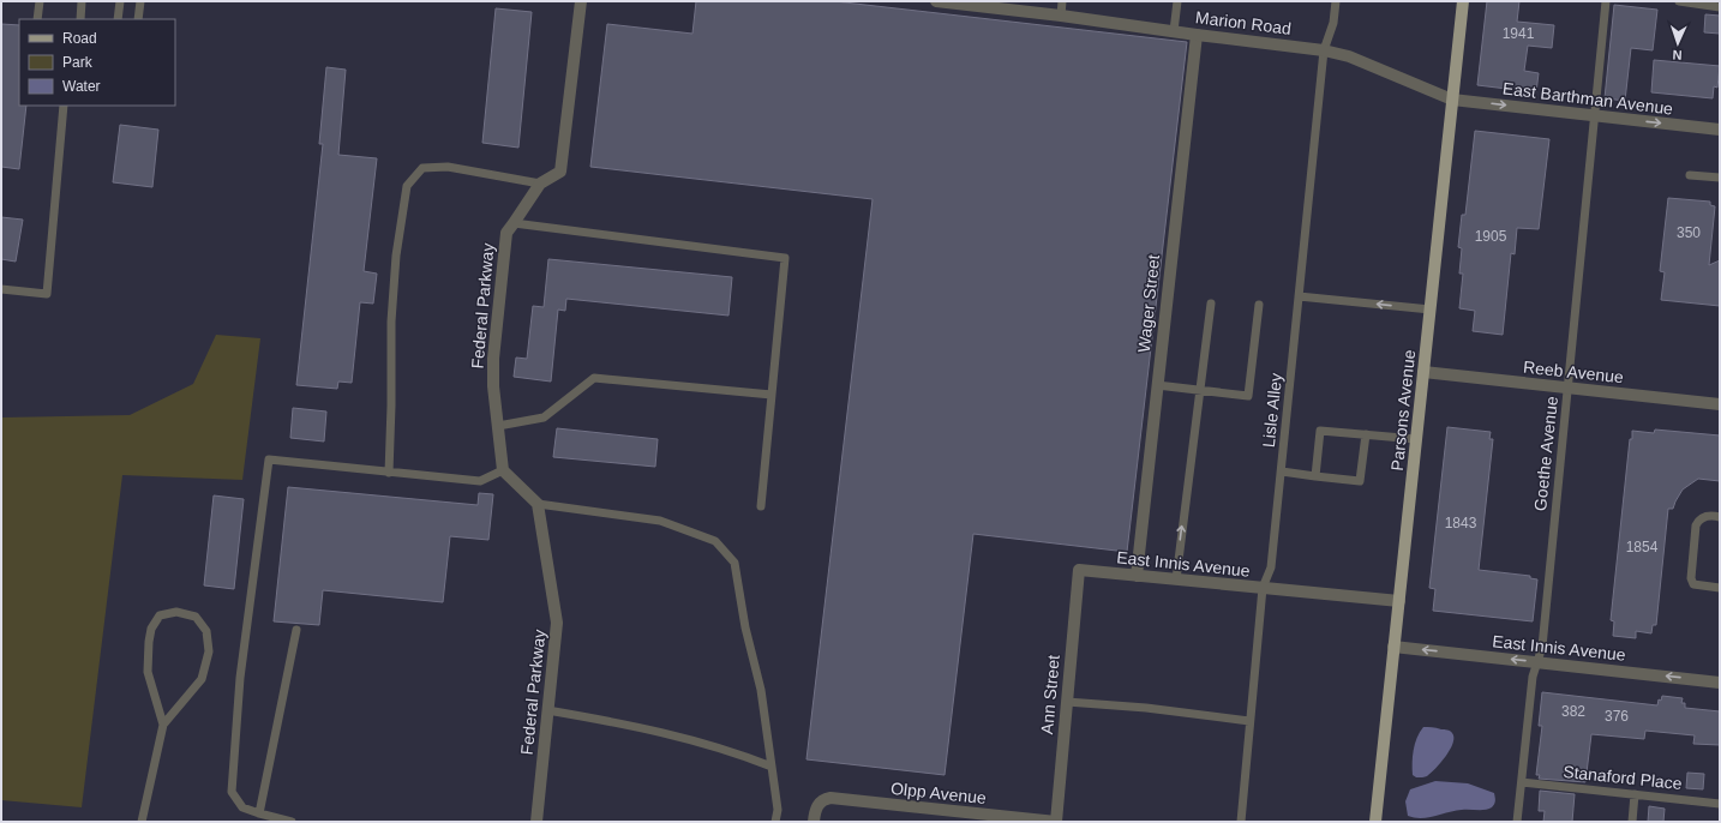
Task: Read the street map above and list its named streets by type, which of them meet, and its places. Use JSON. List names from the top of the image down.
{
  "streets": {
    "main road": ["Parsons Avenue"],
    "street": [
      "Marion Road",
      "East Barthman Avenue",
      "Wager Street",
      "Federal Parkway",
      "Reeb Avenue",
      "East Innis Avenue",
      "Ann Street",
      "Olpp Avenue"
    ],
    "lane": ["Lisle Alley", "Goethe Avenue", "Stanaford Place"]
  },
  "crossings": [
    ["Marion Road", "East Barthman Avenue"],
    ["Marion Road", "Wager Street"],
    ["Marion Road", "Lisle Alley"],
    ["Marion Road", "Parsons Avenue"],
    ["East Barthman Avenue", "Parsons Avenue"],
    ["East Barthman Avenue", "Goethe Avenue"],
    ["Wager Street", "East Innis Avenue"],
    ["Reeb Avenue", "Parsons Avenue"],
    ["Reeb Avenue", "Goethe Avenue"],
    ["Lisle Alley", "East Innis Avenue"],
    ["Parsons Avenue", "East Innis Avenue"],
    ["Goethe Avenue", "East Innis Avenue"],
    ["Goethe Avenue", "Stanaford Place"],
    ["East Innis Avenue", "Ann Street"],
    ["Ann Street", "Olpp Avenue"]
  ],
  "one_way": ["East Barthman Avenue", "East Innis Avenue"],
  "house_numbers": [
    "1941",
    "350",
    "1905",
    "1843",
    "1854",
    "382",
    "376"
  ],
  "legend": ["Road", "Park", "Water"],
  "north": "bottom"
}
